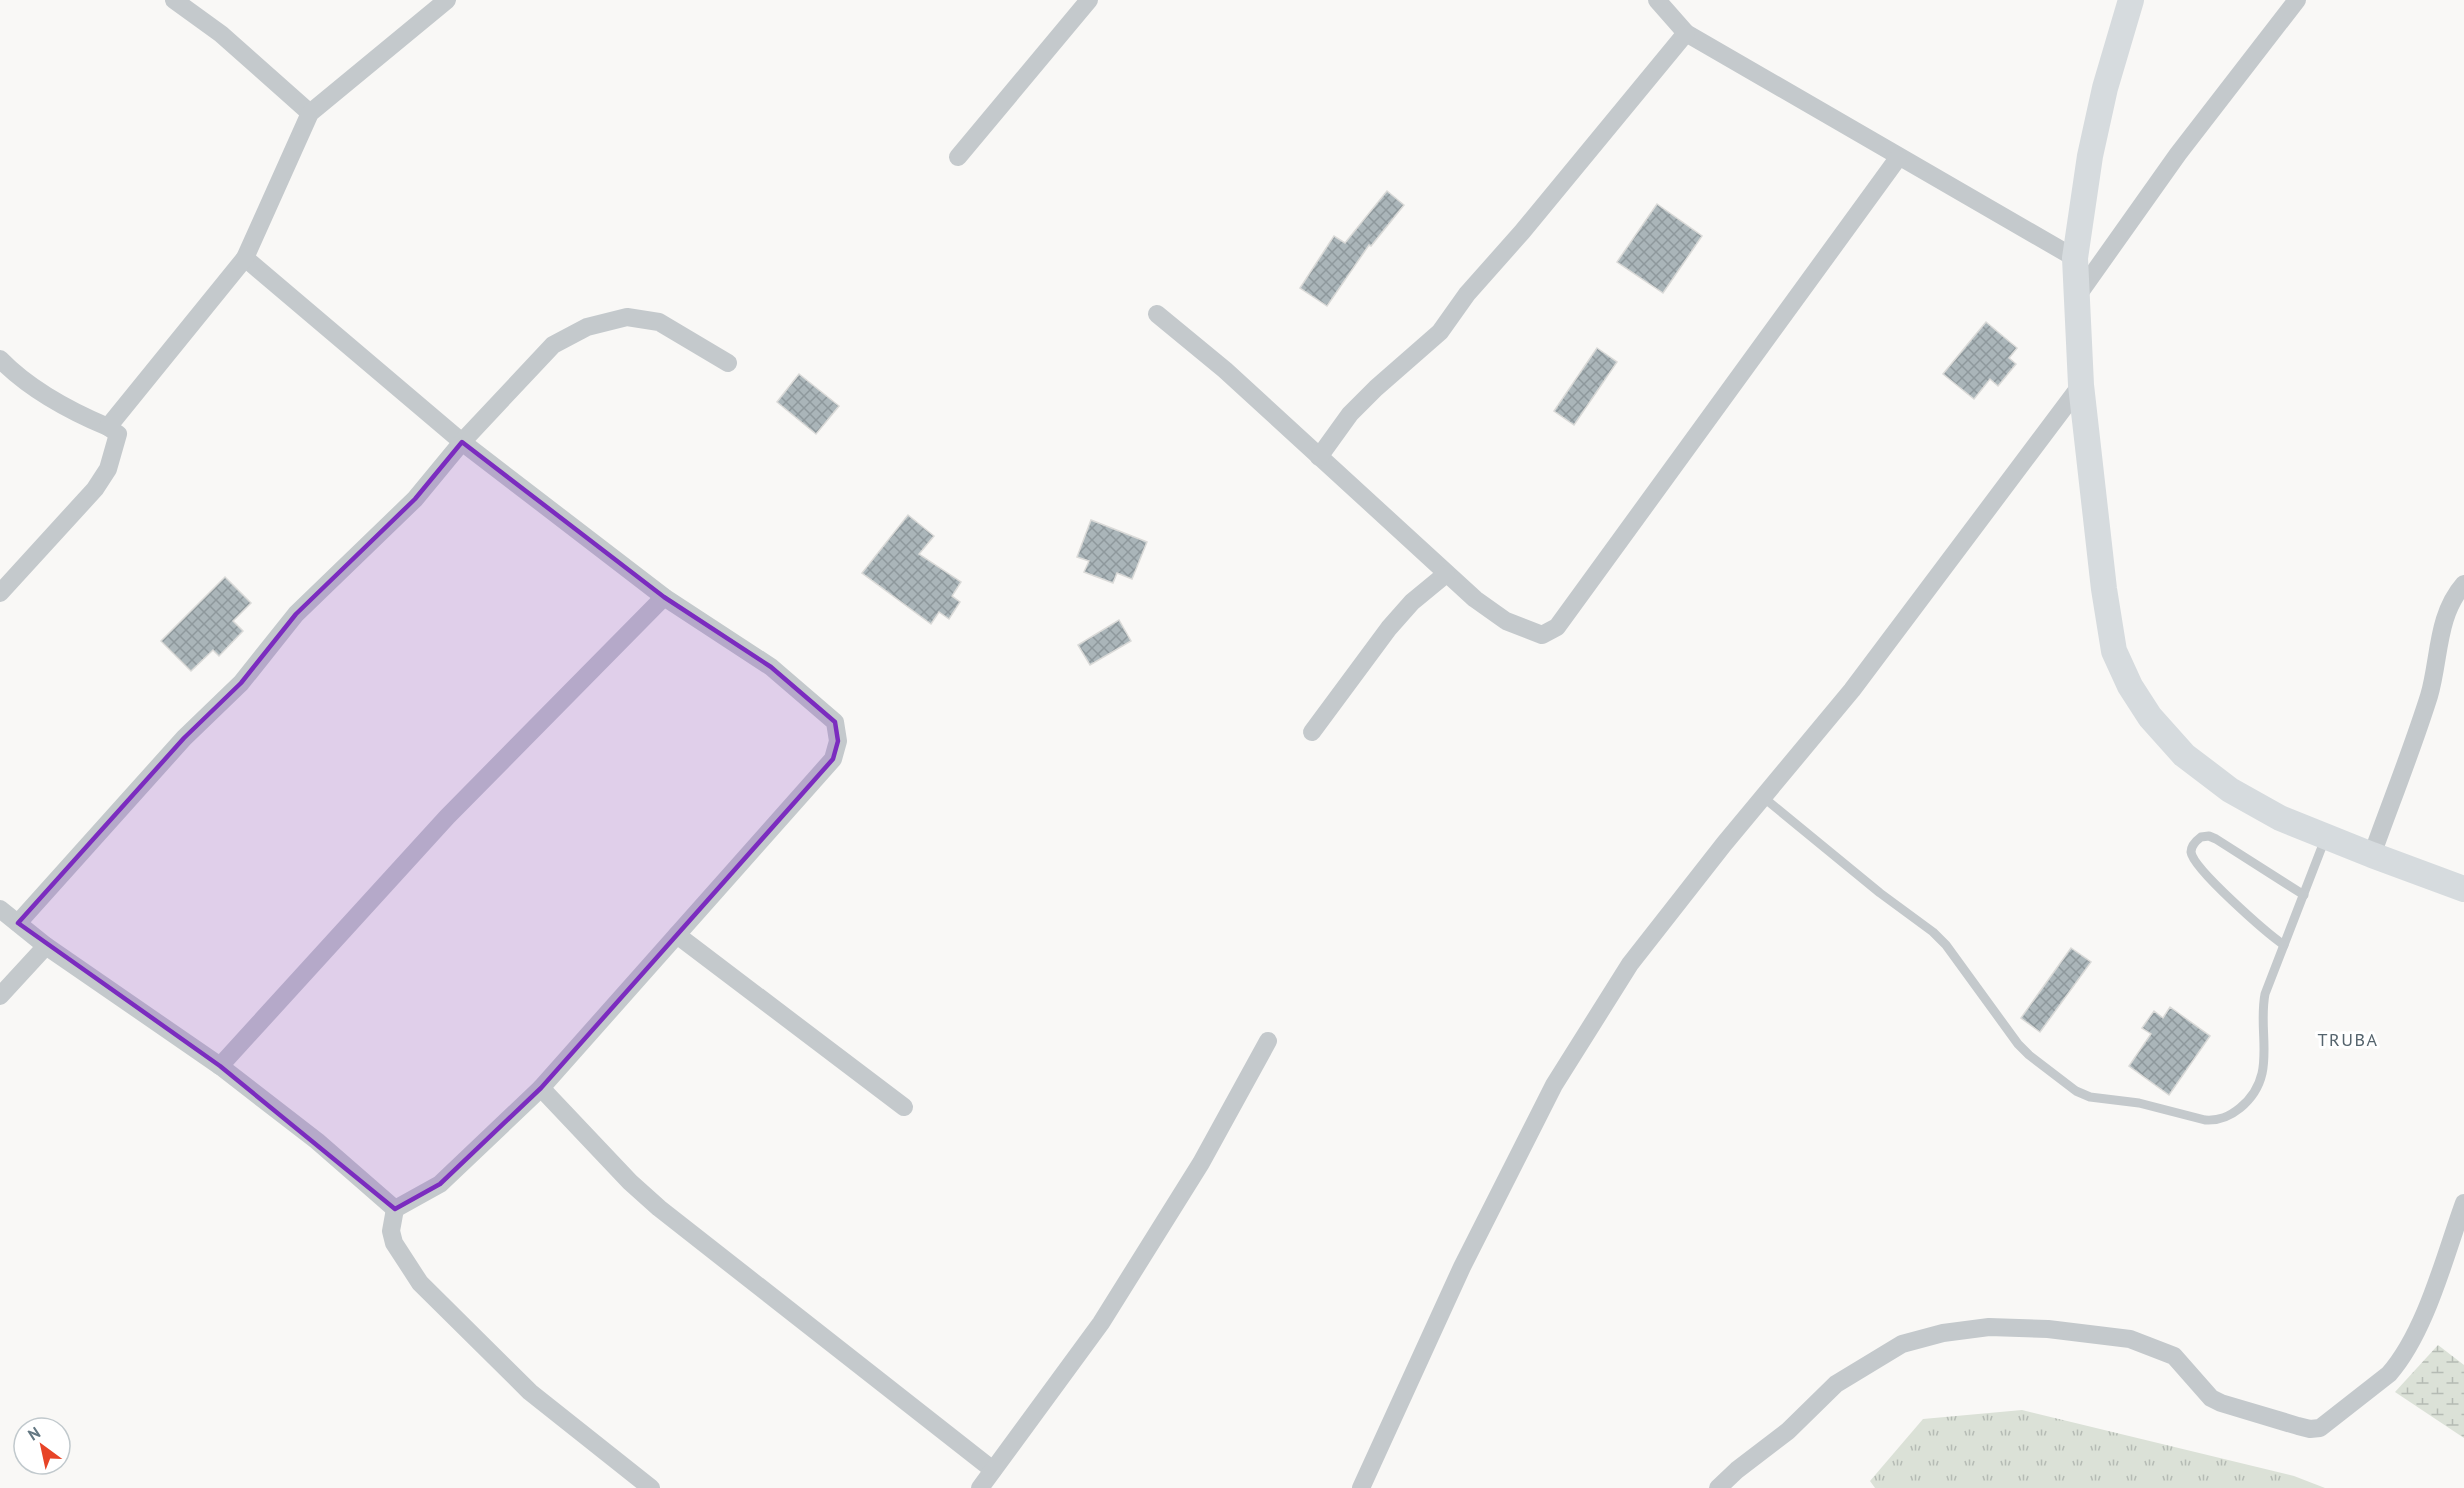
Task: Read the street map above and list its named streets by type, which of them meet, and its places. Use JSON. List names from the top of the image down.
{
  "districts": ["TRUBA"],
  "north": "top left"
}
